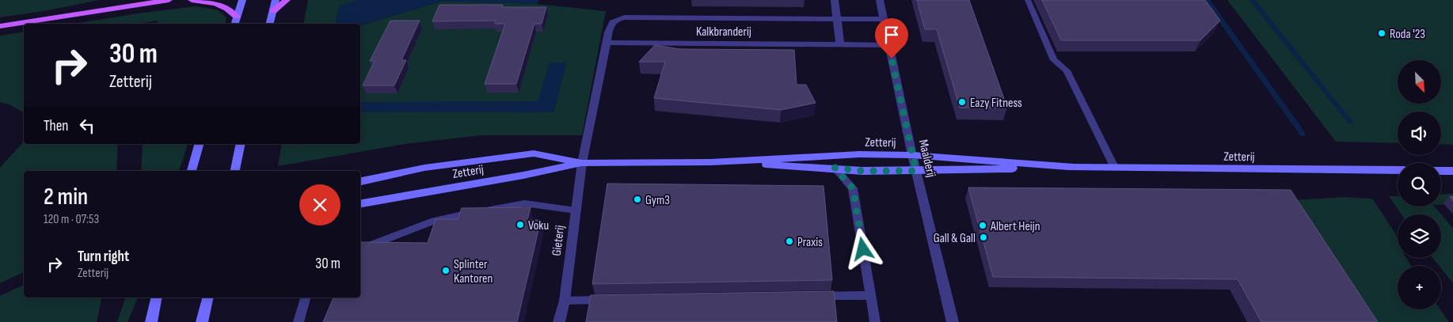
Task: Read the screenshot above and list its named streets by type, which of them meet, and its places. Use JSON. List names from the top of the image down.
{
  "streets": {
    "street": [
      "Kalkbranderij",
      "Zetterij",
      "Maalderij",
      "Gieterij"
    ]
  },
  "crossings": [
    ["Kalkbranderij", "Zetterij"],
    ["Kalkbranderij", "Maalderij"],
    ["Kalkbranderij", "Gieterij"],
    ["Zetterij", "Maalderij"],
    ["Zetterij", "Gieterij"]
  ],
  "places": [
    "Roda '23",
    "Eazy Fitness",
    "Gym3",
    "Voku",
    "Albert Heijn",
    "Gall & Gall",
    "Praxis",
    "Splinter Kantoren"
  ],
  "north": "bottom right",
  "page": {
    "turn": ["30 m", "Zetterij"],
    "map_buttons": "+",
    "then": "Then",
    "heading": ["2 min", "120 m · 07:53"],
    "list": [
      {
        "name": "Turn right",
        "note": "Zetterij",
        "value": "30 m"
      }
    ]
  }
}
